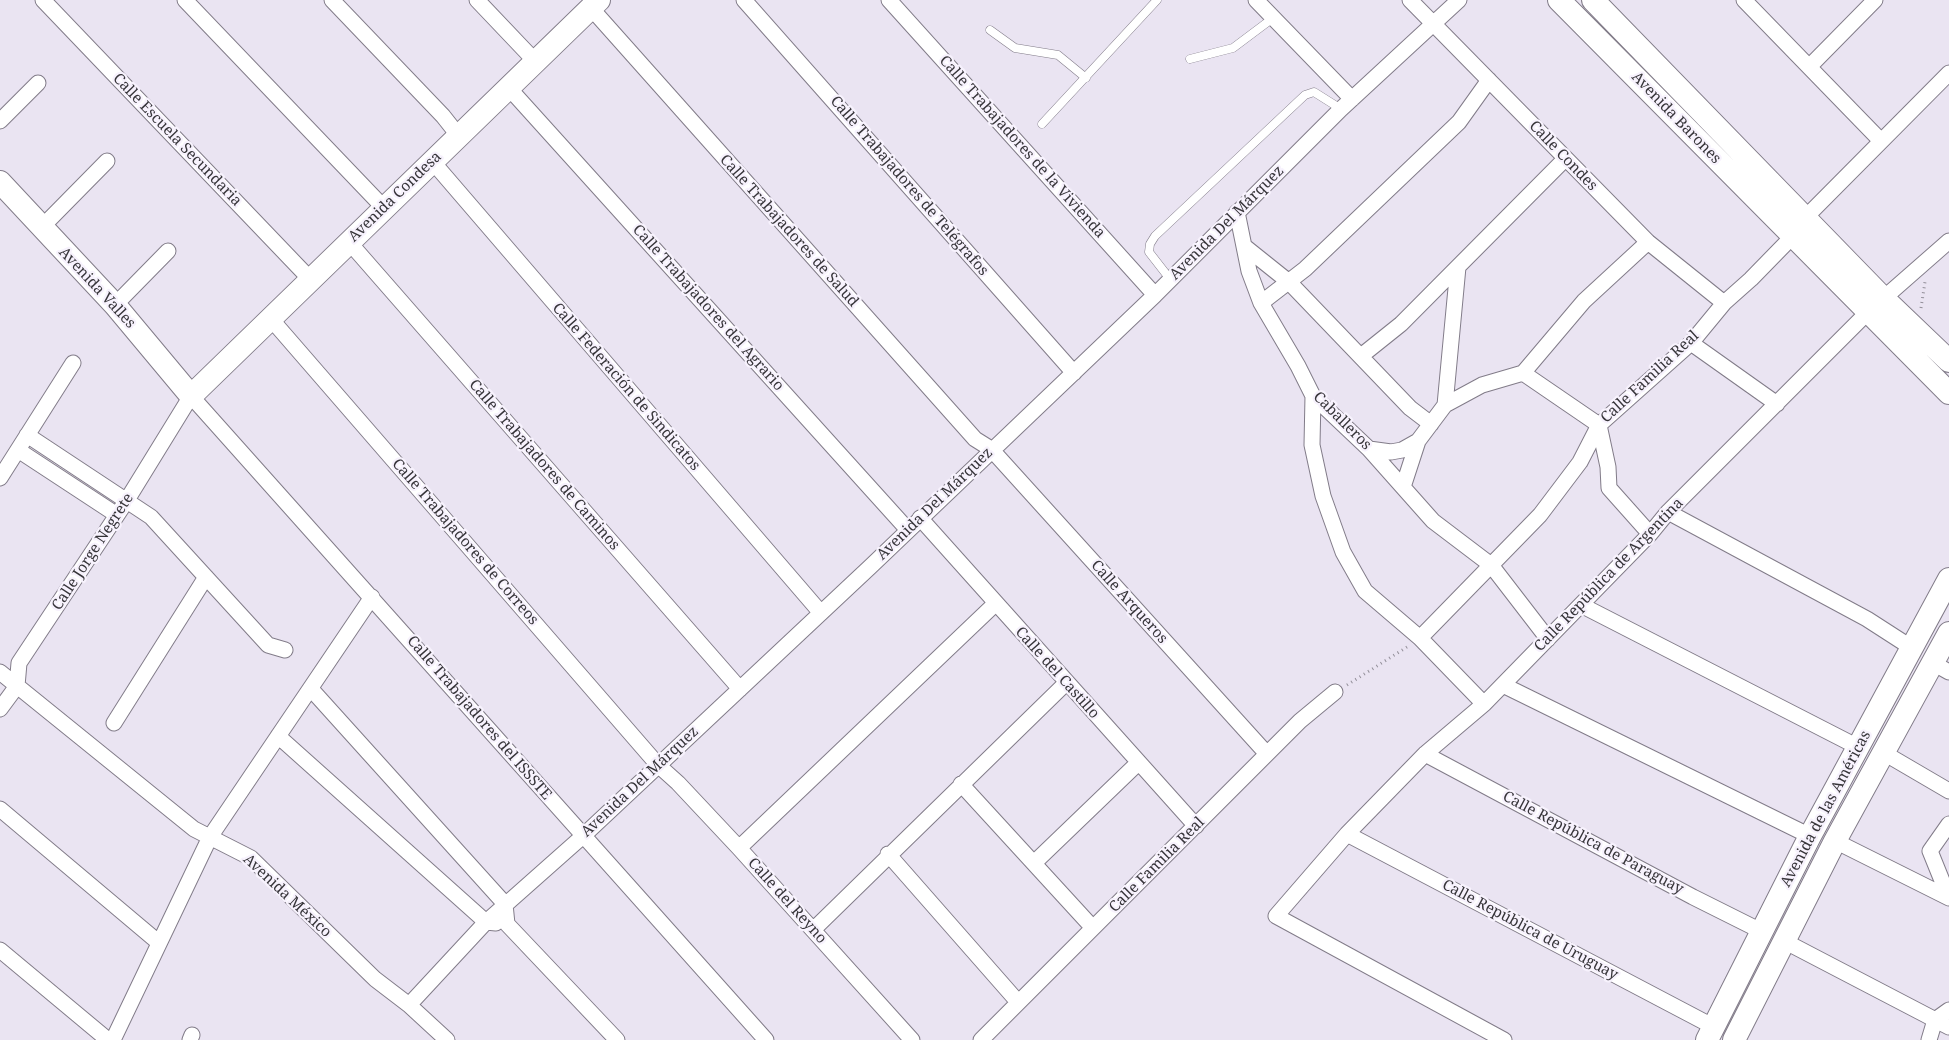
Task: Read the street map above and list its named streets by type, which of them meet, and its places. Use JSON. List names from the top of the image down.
{
  "streets": {
    "street": [
      "Avenida Barones",
      "Calle Escuela Secundaria",
      "Calle Trabajadores de la Vivienda",
      "Calle Condes",
      "Calle Trabajadores de Telégrafos",
      "Avenida Condesa",
      "Avenida Del Márquez",
      "Calle Trabajadores de Salud",
      "Avenida Valles",
      "Calle Trabajadores del Agrario",
      "Calle Familia Real",
      "Calle Federación de Sindicatos",
      "Caballeros",
      "Calle Trabajadores de Caminos",
      "Calle Trabajadores de Correos",
      "Calle Jorge Negrete",
      "Calle República de Argentina",
      "Calle Arqueros",
      "Calle del Castillo",
      "Calle Trabajadores del ISSSTE",
      "Avenida de las Américas",
      "Calle República de Paraguay",
      "Avenida México",
      "Calle del Reyno",
      "Calle República de Uruguay"
    ]
  },
  "crossings": [
    ["Avenida Barones", "Calle Familia Real"],
    ["Avenida Barones", "Calle República de Argentina"],
    ["Calle Escuela Secundaria", "Avenida Condesa"],
    ["Calle Trabajadores de la Vivienda", "Avenida Del Márquez"],
    ["Calle Condes", "Avenida Del Márquez"],
    ["Calle Condes", "Calle Familia Real"],
    ["Calle Trabajadores de Telégrafos", "Avenida Del Márquez"],
    ["Avenida Condesa", "Calle Trabajadores de Salud"],
    ["Avenida Condesa", "Avenida Valles"],
    ["Avenida Condesa", "Calle Trabajadores del Agrario"],
    ["Avenida Condesa", "Calle Federación de Sindicatos"],
    ["Avenida Condesa", "Calle Trabajadores de Caminos"],
    ["Avenida Condesa", "Calle Trabajadores de Correos"],
    ["Avenida Condesa", "Calle Jorge Negrete"],
    ["Avenida Condesa", "Calle Trabajadores del ISSSTE"],
    ["Avenida Del Márquez", "Calle Trabajadores de Salud"],
    ["Avenida Del Márquez", "Calle Trabajadores del Agrario"],
    ["Avenida Del Márquez", "Calle Federación de Sindicatos"],
    ["Avenida Del Márquez", "Caballeros"],
    ["Avenida Del Márquez", "Calle Trabajadores de Caminos"],
    ["Avenida Del Márquez", "Calle Trabajadores de Correos"],
    ["Avenida Del Márquez", "Calle Arqueros"],
    ["Avenida Del Márquez", "Calle del Castillo"],
    ["Avenida Del Márquez", "Calle Trabajadores del ISSSTE"],
    ["Avenida Del Márquez", "Avenida México"],
    ["Avenida Del Márquez", "Calle del Reyno"],
    ["Calle Trabajadores de Salud", "Calle Arqueros"],
    ["Avenida Valles", "Calle Jorge Negrete"],
    ["Avenida Valles", "Calle Trabajadores del ISSSTE"],
    ["Calle Familia Real", "Caballeros"],
    ["Calle Familia Real", "Calle Arqueros"],
    ["Calle Familia Real", "Calle del Castillo"],
    ["Caballeros", "Calle República de Argentina"],
    ["Calle Trabajadores de Correos", "Calle del Reyno"],
    ["Calle Jorge Negrete", "Calle Trabajadores del ISSSTE"],
    ["Calle Jorge Negrete", "Avenida México"],
    ["Calle República de Argentina", "Calle República de Paraguay"],
    ["Calle República de Argentina", "Calle República de Uruguay"],
    ["Avenida de las Américas", "Calle República de Paraguay"],
    ["Avenida de las Américas", "Calle República de Uruguay"]
  ]
}
